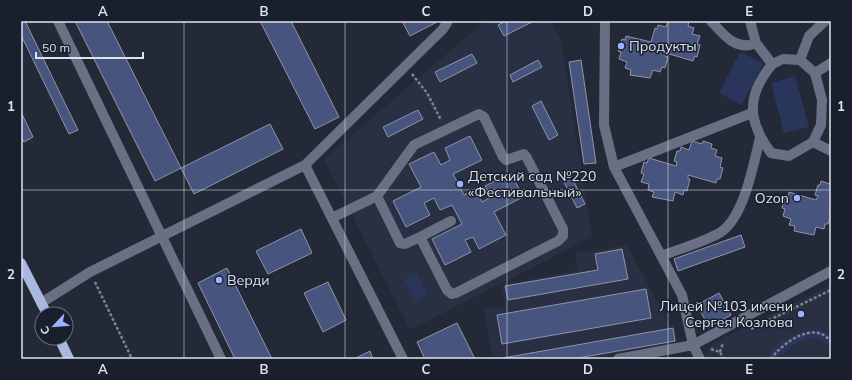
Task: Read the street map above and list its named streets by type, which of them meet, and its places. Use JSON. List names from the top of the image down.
{
  "places": [
    "Продукты",
    "Детский сад №220 «Фестивальный»",
    "Ozon",
    "Верди",
    "Лицей №103 имени Сергея Козлова"
  ],
  "scale_bar": "50 m",
  "north": "bottom left",
  "grid": {
    "columns": [
      "A",
      "B",
      "C",
      "D",
      "E"
    ],
    "rows": ["1", "2"]
  }
}
